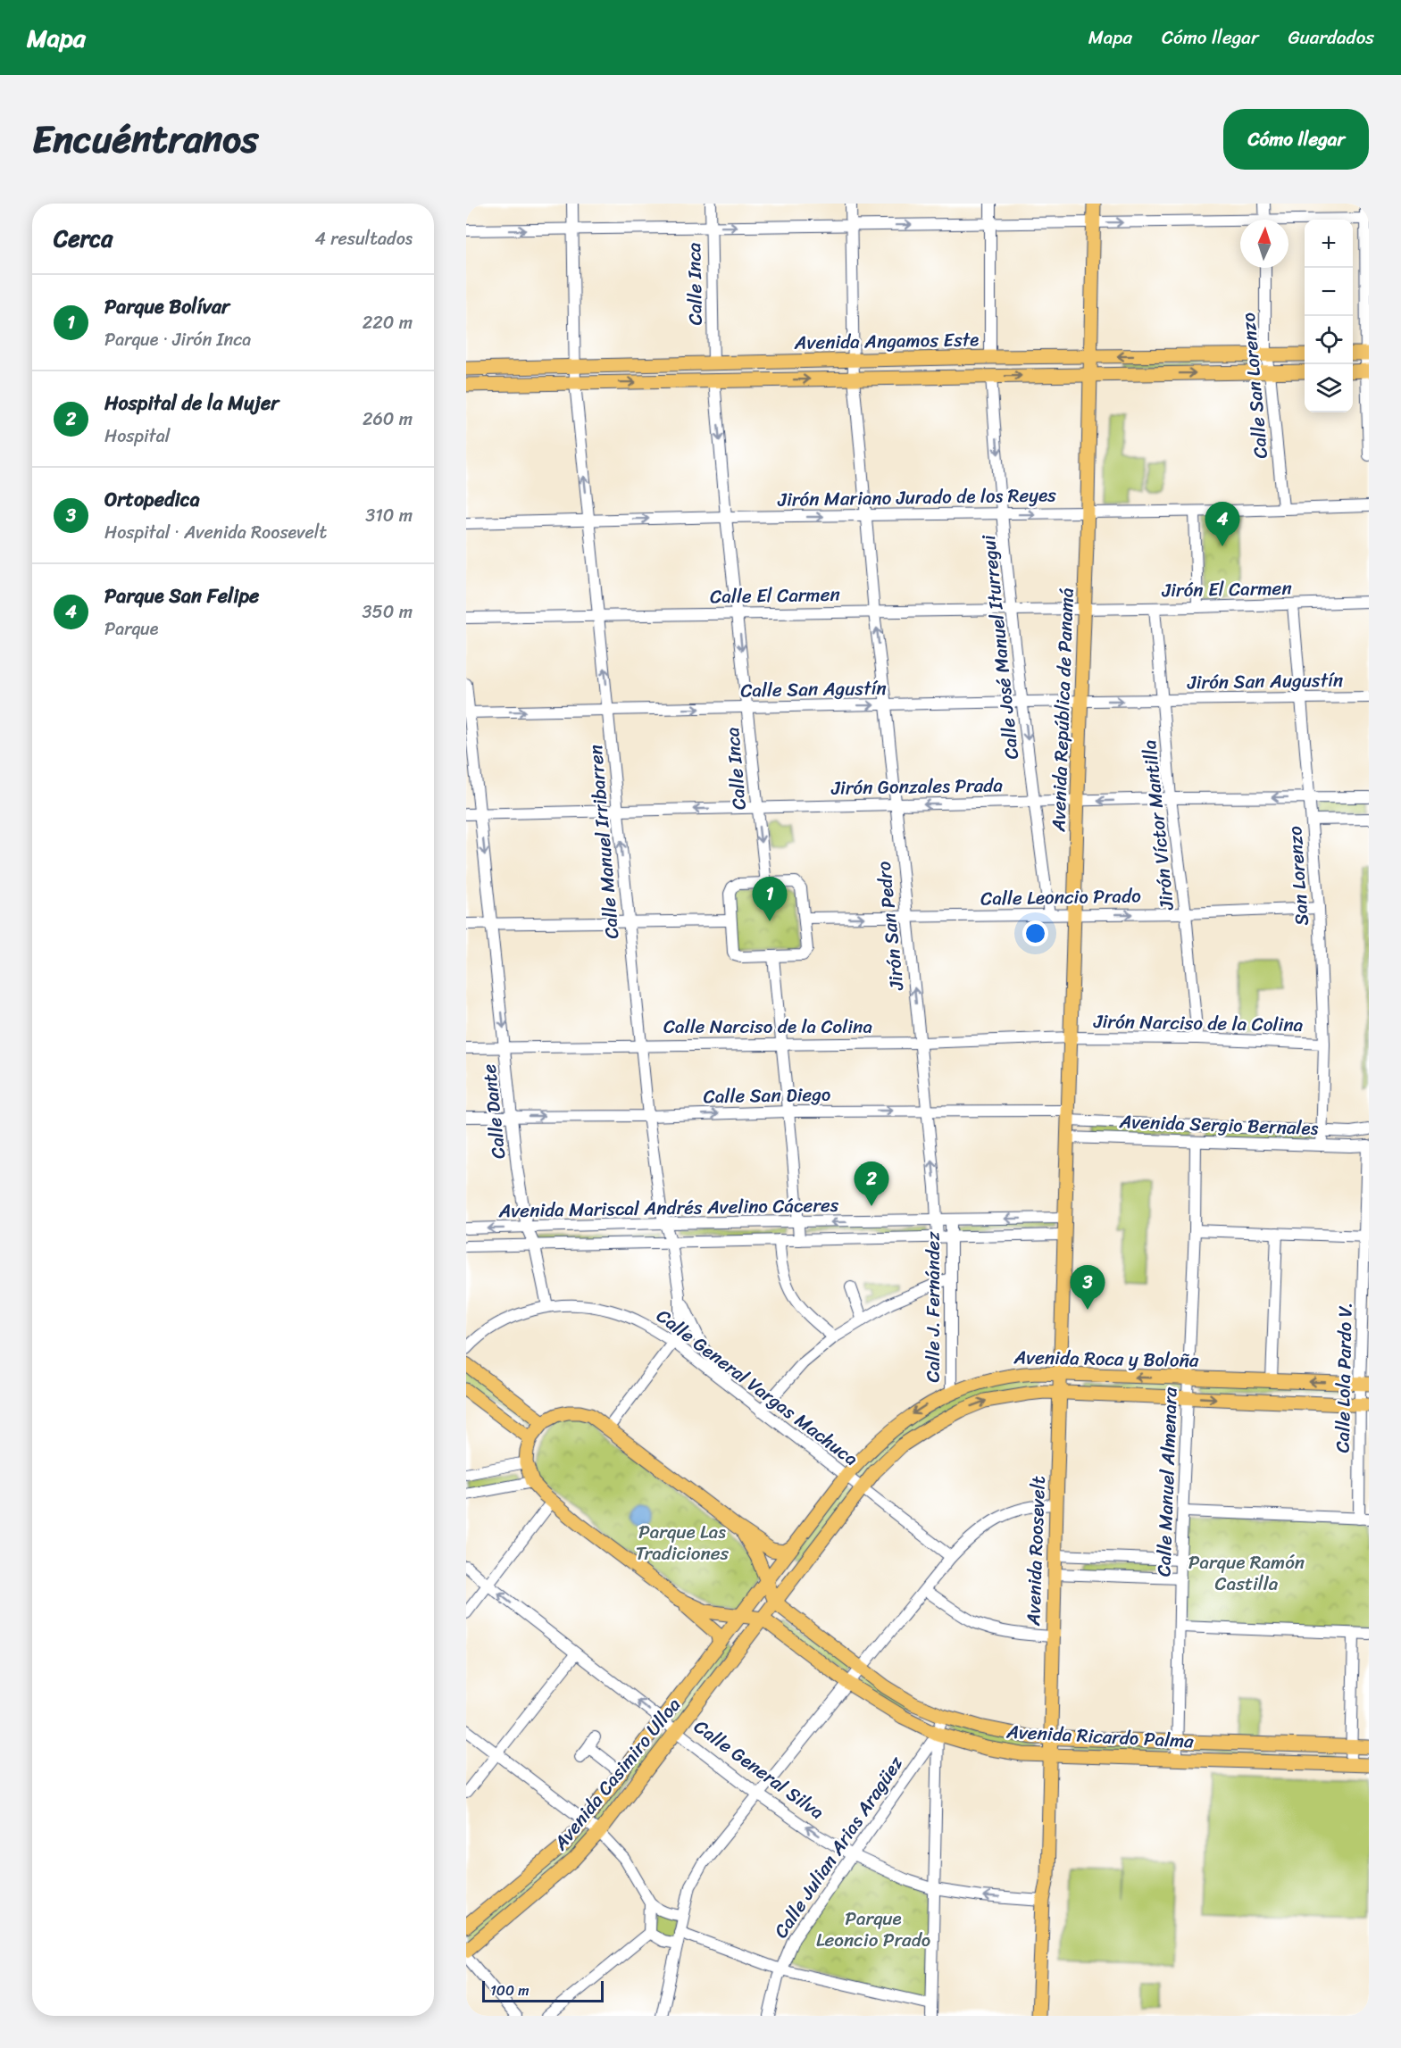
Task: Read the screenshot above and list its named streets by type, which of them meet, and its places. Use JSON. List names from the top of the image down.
{
  "streets": {
    "main road": [
      "Avenida Angamos Este",
      "Avenida República de Panamá",
      "Avenida Roca y Boloña",
      "Avenida Roosevelt",
      "Avenida Ricardo Palma",
      "Avenida Casimiro Ulloa"
    ],
    "street": [
      "Calle Inca",
      "Calle San Lorenzo",
      "Jirón Mariano Jurado de los Reyes",
      "Jirón El Carmen",
      "Calle El Carmen",
      "Calle José Manuel Iturregui",
      "Jirón San Augustín",
      "Calle San Agustín",
      "Jirón Gonzales Prada",
      "Jirón Víctor Mantilla",
      "Calle Manuel Irribarren",
      "San Lorenzo",
      "Calle Leoncio Prado",
      "Jirón San Pedro",
      "Jirón Narciso de la Colina",
      "Calle Narciso de la Colina",
      "Calle San Diego",
      "Calle Dante",
      "Avenida Sergio Bernales",
      "Avenida Mariscal Andrés Avelino Cáceres",
      "Calle J. Fernández",
      "Calle Lola Pardo V.",
      "Calle General Vargas Machuca",
      "Calle Manuel Almenara",
      "Calle General Silva",
      "Calle Julian Arias Aragüez"
    ]
  },
  "crossings": [
    ["Calle Inca", "Avenida Angamos Este"],
    ["Calle Inca", "Jirón Mariano Jurado de los Reyes"],
    ["Calle Inca", "Calle El Carmen"],
    ["Calle Inca", "Calle San Agustín"],
    ["Calle Inca", "Jirón Gonzales Prada"],
    ["Avenida Angamos Este", "Calle San Lorenzo"],
    ["Avenida Angamos Este", "Calle José Manuel Iturregui"],
    ["Avenida Angamos Este", "Avenida República de Panamá"],
    ["Avenida Angamos Este", "Calle Manuel Irribarren"],
    ["Avenida Angamos Este", "Jirón San Pedro"],
    ["Calle San Lorenzo", "Jirón Mariano Jurado de los Reyes"],
    ["Jirón Mariano Jurado de los Reyes", "Calle José Manuel Iturregui"],
    ["Jirón Mariano Jurado de los Reyes", "Avenida República de Panamá"],
    ["Jirón Mariano Jurado de los Reyes", "Calle Manuel Irribarren"],
    ["Jirón Mariano Jurado de los Reyes", "Jirón San Pedro"],
    ["Jirón El Carmen", "Calle El Carmen"],
    ["Jirón El Carmen", "Avenida República de Panamá"],
    ["Jirón El Carmen", "Jirón Víctor Mantilla"],
    ["Jirón El Carmen", "San Lorenzo"],
    ["Calle El Carmen", "Calle José Manuel Iturregui"],
    ["Calle El Carmen", "Avenida República de Panamá"],
    ["Calle El Carmen", "Calle Manuel Irribarren"],
    ["Calle El Carmen", "Jirón San Pedro"],
    ["Calle José Manuel Iturregui", "Calle San Agustín"],
    ["Calle José Manuel Iturregui", "Jirón Gonzales Prada"],
    ["Calle José Manuel Iturregui", "Calle Leoncio Prado"],
    ["Jirón San Augustín", "Calle San Agustín"],
    ["Jirón San Augustín", "Jirón Víctor Mantilla"],
    ["Jirón San Augustín", "San Lorenzo"],
    ["Calle San Agustín", "Avenida República de Panamá"],
    ["Calle San Agustín", "Jirón Víctor Mantilla"],
    ["Calle San Agustín", "Calle Manuel Irribarren"],
    ["Calle San Agustín", "Jirón San Pedro"],
    ["Calle San Agustín", "Calle Dante"],
    ["Avenida República de Panamá", "Jirón Gonzales Prada"],
    ["Avenida República de Panamá", "Calle Leoncio Prado"],
    ["Avenida República de Panamá", "Jirón Narciso de la Colina"],
    ["Avenida República de Panamá", "Calle Narciso de la Colina"],
    ["Avenida República de Panamá", "Calle San Diego"],
    ["Avenida República de Panamá", "Avenida Sergio Bernales"],
    ["Avenida República de Panamá", "Avenida Mariscal Andrés Avelino Cáceres"],
    ["Avenida República de Panamá", "Avenida Roosevelt"],
    ["Jirón Gonzales Prada", "Jirón Víctor Mantilla"],
    ["Jirón Gonzales Prada", "Calle Manuel Irribarren"],
    ["Jirón Gonzales Prada", "San Lorenzo"],
    ["Jirón Gonzales Prada", "Jirón San Pedro"],
    ["Jirón Gonzales Prada", "Calle Dante"],
    ["Jirón Víctor Mantilla", "Calle Leoncio Prado"],
    ["Jirón Víctor Mantilla", "Jirón Narciso de la Colina"],
    ["Calle Manuel Irribarren", "Calle Narciso de la Colina"],
    ["Calle Manuel Irribarren", "Calle San Diego"],
    ["Calle Manuel Irribarren", "Avenida Mariscal Andrés Avelino Cáceres"],
    ["Calle Manuel Irribarren", "Calle General Vargas Machuca"],
    ["San Lorenzo", "Calle Leoncio Prado"],
    ["San Lorenzo", "Jirón Narciso de la Colina"],
    ["San Lorenzo", "Avenida Sergio Bernales"],
    ["Calle Leoncio Prado", "Jirón San Pedro"],
    ["Jirón San Pedro", "Calle Narciso de la Colina"],
    ["Jirón San Pedro", "Calle San Diego"],
    ["Jirón San Pedro", "Avenida Mariscal Andrés Avelino Cáceres"],
    ["Jirón Narciso de la Colina", "Calle Narciso de la Colina"],
    ["Calle Narciso de la Colina", "Calle Dante"],
    ["Calle San Diego", "Calle Dante"],
    ["Calle San Diego", "Avenida Sergio Bernales"],
    ["Calle Dante", "Avenida Mariscal Andrés Avelino Cáceres"],
    ["Calle Dante", "Calle General Vargas Machuca"],
    ["Avenida Sergio Bernales", "Calle Lola Pardo V."],
    ["Avenida Sergio Bernales", "Calle Manuel Almenara"],
    ["Avenida Mariscal Andrés Avelino Cáceres", "Calle J. Fernández"],
    ["Avenida Mariscal Andrés Avelino Cáceres", "Avenida Roosevelt"],
    ["Calle J. Fernández", "Avenida Roca y Boloña"],
    ["Avenida Roca y Boloña", "Calle Lola Pardo V."],
    ["Avenida Roca y Boloña", "Calle General Vargas Machuca"],
    ["Avenida Roca y Boloña", "Calle Manuel Almenara"],
    ["Avenida Roca y Boloña", "Avenida Roosevelt"],
    ["Avenida Roca y Boloña", "Avenida Ricardo Palma"],
    ["Avenida Roca y Boloña", "Avenida Casimiro Ulloa"],
    ["Calle Manuel Almenara", "Avenida Ricardo Palma"],
    ["Avenida Roosevelt", "Avenida Ricardo Palma"],
    ["Avenida Ricardo Palma", "Avenida Casimiro Ulloa"],
    ["Avenida Ricardo Palma", "Calle Julian Arias Aragüez"],
    ["Calle General Silva", "Avenida Casimiro Ulloa"],
    ["Calle General Silva", "Calle Julian Arias Aragüez"]
  ],
  "one_way": [
    "Calle Inca",
    "Jirón Mariano Jurado de los Reyes",
    "Calle José Manuel Iturregui",
    "Calle San Agustín",
    "Jirón Gonzales Prada",
    "Calle Leoncio Prado",
    "Jirón San Pedro",
    "Calle San Diego",
    "Calle Dante",
    "Calle General Silva"
  ],
  "parks": ["Parque Las Tradiciones", "Parque Ramón Castilla", "Parque Leoncio Prado"],
  "scale_bar": "100 m",
  "north": "top",
  "page": {
    "header": "Mapa",
    "nav": ["Mapa", "Cómo llegar", "Guardados"],
    "title": "Encuéntranos",
    "buttons": "Cómo llegar",
    "heading": ["Cerca", "4 resultados"],
    "map_buttons": ["+", "−"],
    "list": [
      {
        "mark": "1",
        "name": "Parque Bolívar",
        "note": "Parque · Jirón Inca",
        "value": "220 m"
      },
      {
        "mark": "2",
        "name": "Hospital de la Mujer",
        "note": "Hospital",
        "value": "260 m"
      },
      {
        "mark": "3",
        "name": "Ortopedica",
        "note": "Hospital · Avenida Roosevelt",
        "value": "310 m"
      },
      {
        "mark": "4",
        "name": "Parque San Felipe",
        "note": "Parque",
        "value": "350 m"
      }
    ],
    "pins": [
      "4",
      "1",
      "2",
      "3"
    ],
    "scale": "100 m"
  }
}
